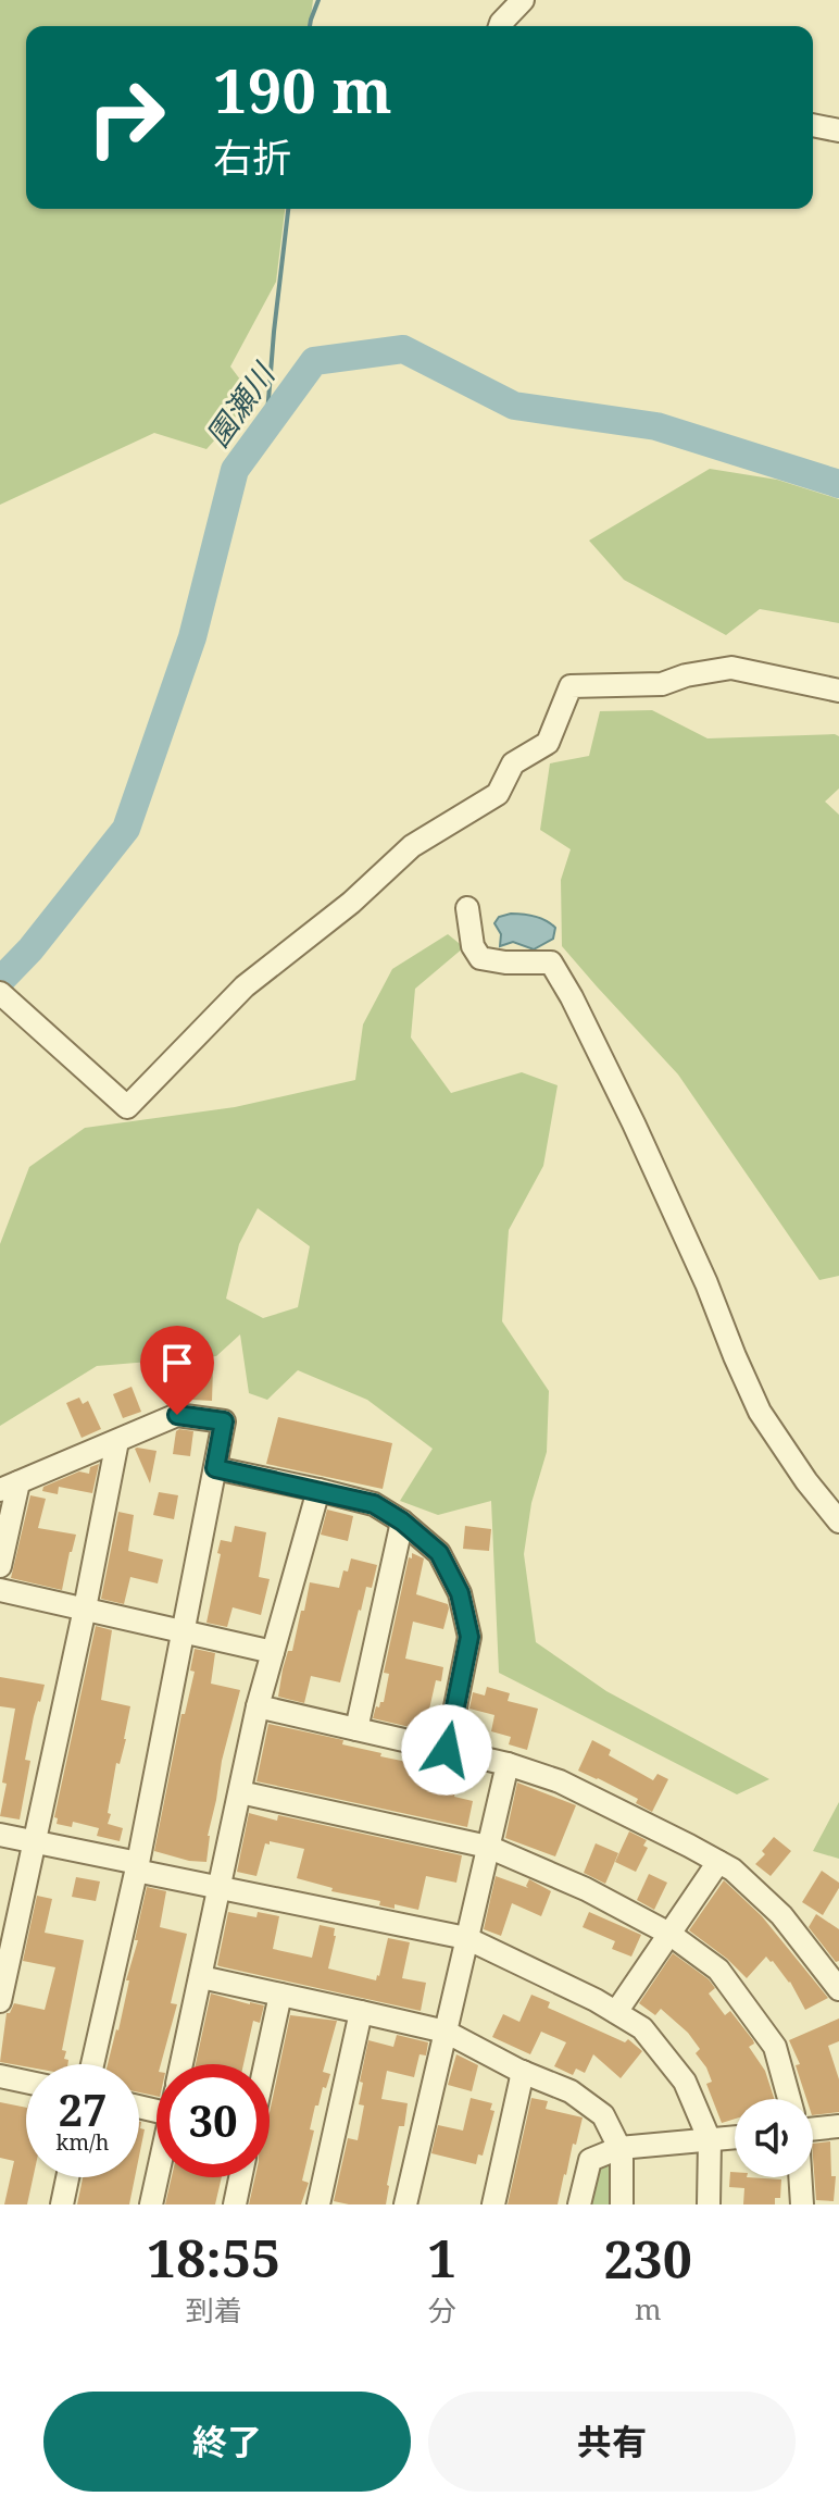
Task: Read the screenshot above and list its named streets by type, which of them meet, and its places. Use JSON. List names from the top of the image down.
{
  "water": ["園瀬川"],
  "page": {
    "turn": ["190 m", "右折"],
    "speed": "27 km/h",
    "limit": "30",
    "eta": [
      "18:55",
      "到着",
      "1",
      "分",
      "230",
      "m"
    ],
    "buttons": ["終了", "共有"]
  }
}
